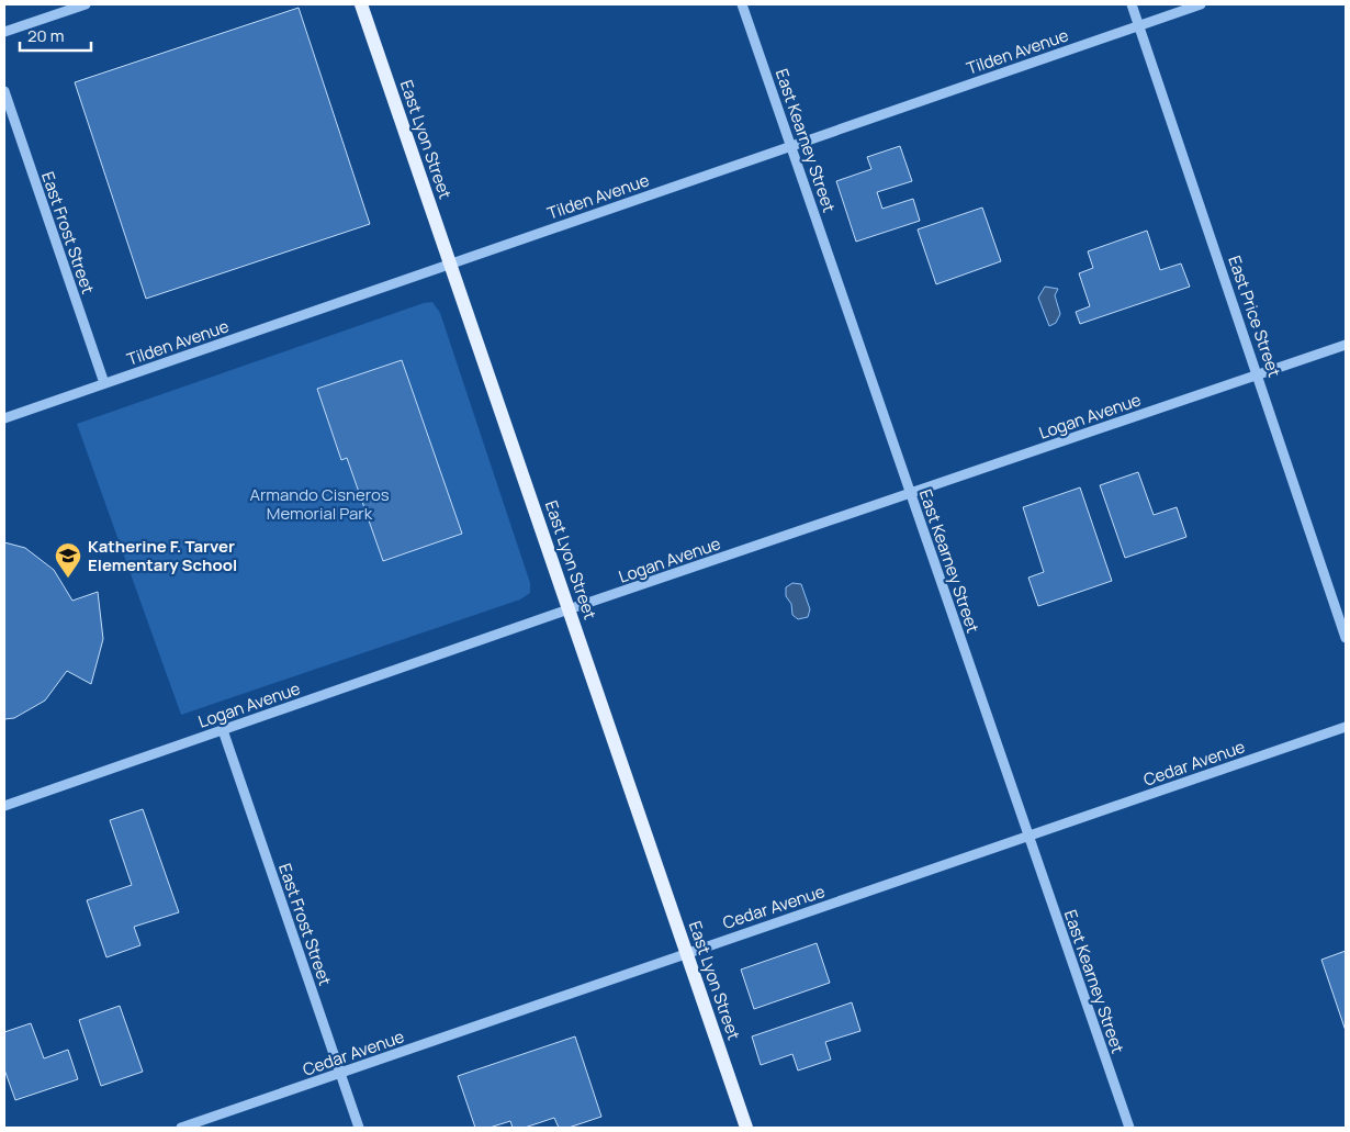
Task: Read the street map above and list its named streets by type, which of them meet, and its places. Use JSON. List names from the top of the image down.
{
  "streets": {
    "main road": ["East Lyon Street"],
    "street": [
      "Tilden Avenue",
      "East Kearney Street",
      "East Frost Street",
      "East Price Street",
      "Logan Avenue",
      "Cedar Avenue"
    ]
  },
  "crossings": [
    ["Tilden Avenue", "East Lyon Street"],
    ["Tilden Avenue", "East Kearney Street"],
    ["Tilden Avenue", "East Frost Street"],
    ["Tilden Avenue", "East Price Street"],
    ["East Lyon Street", "Logan Avenue"],
    ["East Lyon Street", "Cedar Avenue"],
    ["East Kearney Street", "Logan Avenue"],
    ["East Kearney Street", "Cedar Avenue"],
    ["East Frost Street", "Logan Avenue"],
    ["East Frost Street", "Cedar Avenue"],
    ["East Price Street", "Logan Avenue"]
  ],
  "parks": ["Armando Cisneros Memorial Park"],
  "places": {
    "school or university": ["Katherine F. Tarver Elementary School"]
  },
  "scale_bar": "20 m"
}
